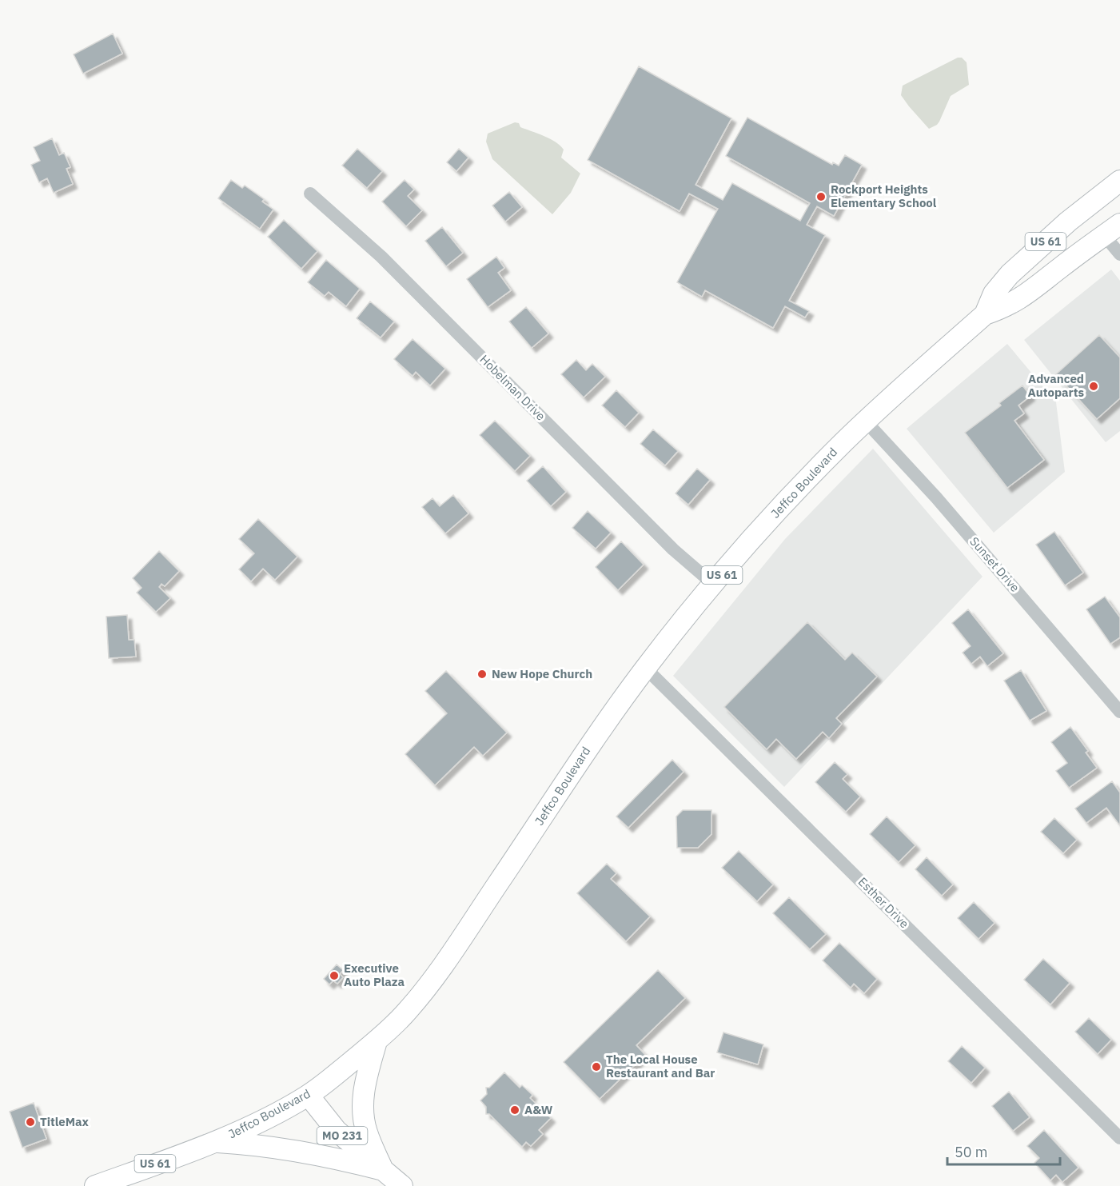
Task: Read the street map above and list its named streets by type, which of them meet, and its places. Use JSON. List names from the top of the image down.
{
  "streets": {
    "main road": ["US 61", "Jeffco Boulevard", "MO 231"],
    "street": ["Hobelman Drive", "Sunset Drive", "Esther Drive"]
  },
  "crossings": [
    ["Hobelman Drive", "Jeffco Boulevard"],
    ["Jeffco Boulevard", "Sunset Drive"],
    ["Jeffco Boulevard", "Esther Drive"],
    ["Jeffco Boulevard", "MO 231"]
  ],
  "places": [
    "Rockport Heights Elementary School",
    "Advanced Autoparts",
    "New Hope Church",
    "Executive Auto Plaza",
    "The Local House Restaurant and Bar",
    "A&W",
    "TitleMax"
  ],
  "scale_bar": "50 m"
}
